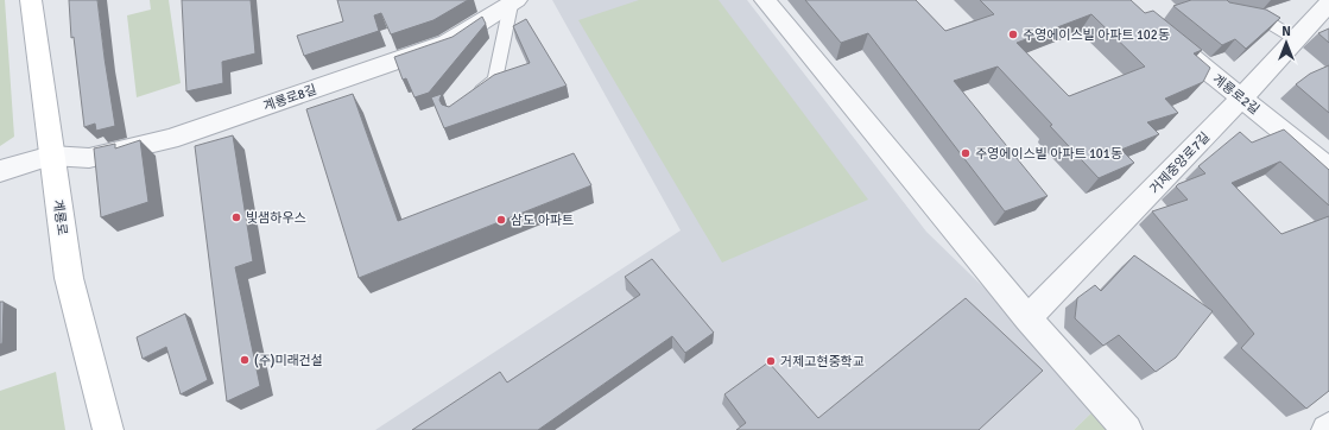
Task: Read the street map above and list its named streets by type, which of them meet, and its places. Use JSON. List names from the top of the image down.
{
  "streets": {
    "street": [
      "계룡로2길",
      "계룡로8길",
      "거제중앙로7길",
      "계룡로"
    ]
  },
  "crossings": [
    ["계룡로2길", "거제중앙로7길"],
    ["계룡로8길", "계룡로"]
  ],
  "places": [
    "주영에이스빌 아파트 102동",
    "주영에이스빌 아파트 101동",
    "빛샘하우스",
    "삼도 아파트",
    "(주)미래건설",
    "거제고현중학교"
  ],
  "north": "top"
}
